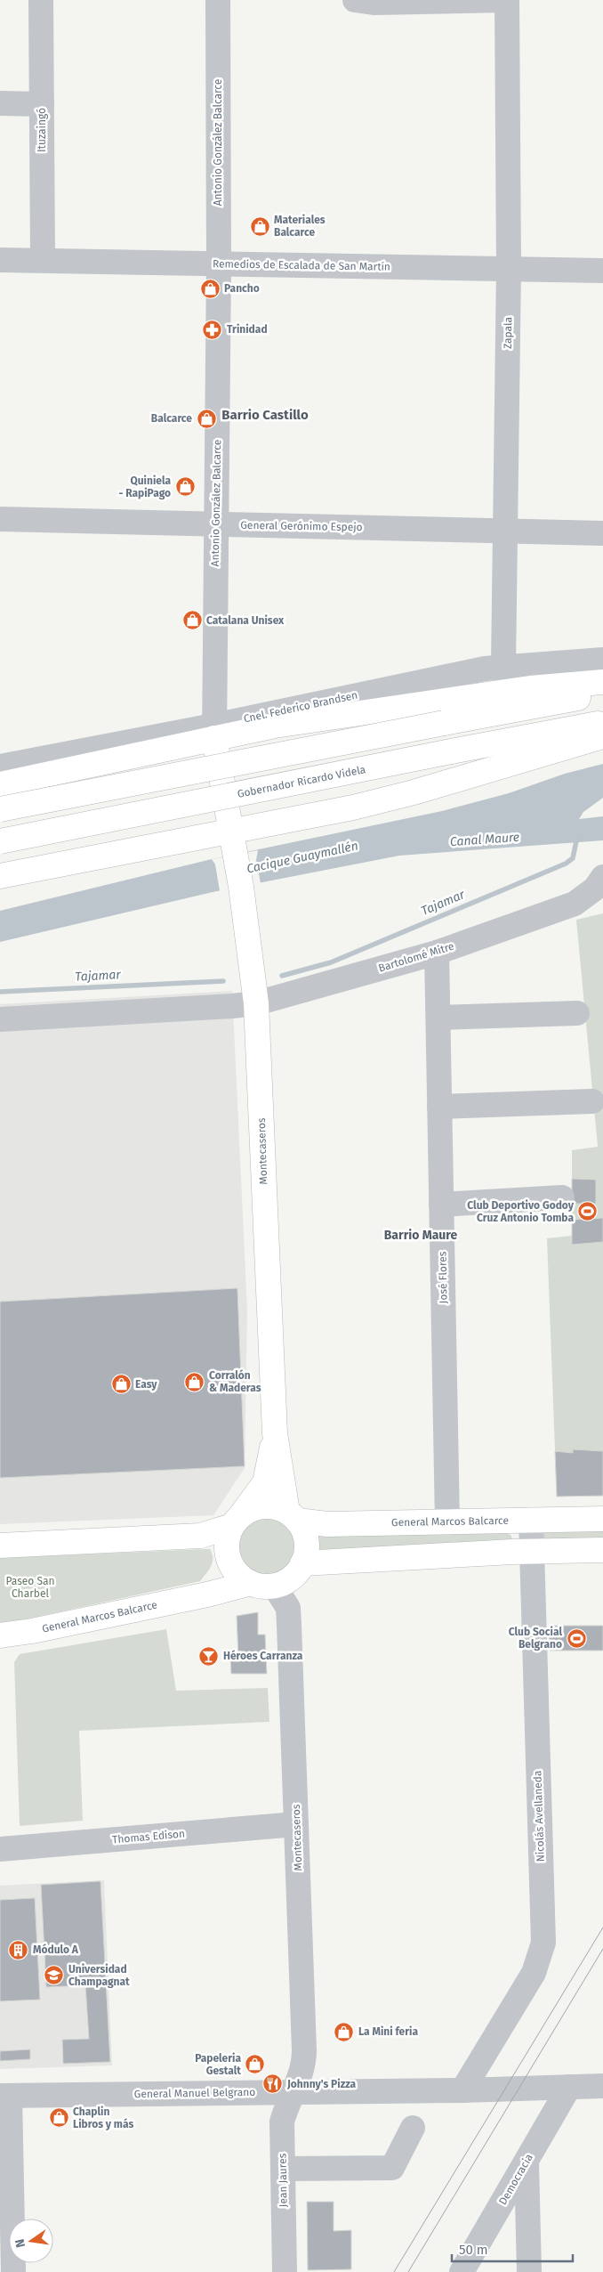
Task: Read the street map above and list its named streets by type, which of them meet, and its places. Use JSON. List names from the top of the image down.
{
  "streets": {
    "main road": [
      "Antonio González Balcarce",
      "Gobernador Ricardo Videla",
      "Montecaseros",
      "General Marcos Balcarce"
    ],
    "street": [
      "Ituzaingó",
      "Remedios de Escalada de San Martín",
      "Zapala",
      "General Gerónimo Espejo",
      "Cnel. Federico Brandsen",
      "Bartolomé Mitre",
      "José Flores",
      "Nicolás Avellaneda",
      "Thomas Edison",
      "General Manuel Belgrano",
      "Democracia",
      "Jean Jaures"
    ]
  },
  "crossings": [
    ["Ituzaingó", "Remedios de Escalada de San Martín"],
    ["Antonio González Balcarce", "Remedios de Escalada de San Martín"],
    ["Antonio González Balcarce", "General Gerónimo Espejo"],
    ["Antonio González Balcarce", "Cnel. Federico Brandsen"],
    ["Antonio González Balcarce", "Montecaseros"],
    ["Remedios de Escalada de San Martín", "Zapala"],
    ["Zapala", "General Gerónimo Espejo"],
    ["Zapala", "Cnel. Federico Brandsen"],
    ["Bartolomé Mitre", "Montecaseros"],
    ["Bartolomé Mitre", "José Flores"],
    ["Montecaseros", "General Marcos Balcarce"],
    ["Montecaseros", "Thomas Edison"],
    ["Montecaseros", "General Manuel Belgrano"],
    ["Montecaseros", "Jean Jaures"],
    ["José Flores", "General Marcos Balcarce"],
    ["General Marcos Balcarce", "Nicolás Avellaneda"],
    ["Nicolás Avellaneda", "General Manuel Belgrano"],
    ["General Manuel Belgrano", "Democracia"],
    ["General Manuel Belgrano", "Jean Jaures"]
  ],
  "districts": ["Barrio Castillo", "Barrio Maure"],
  "water": ["Canal Maure", "Cacique Guaymallén", "Tajamar"],
  "parks": ["Paseo San Charbel"],
  "places": {
    "shop": [
      "Materiales Balcarce",
      "Pancho",
      "Balcarce",
      "Quiniela - RapiPago",
      "Catalana Unisex",
      "Corralón & Maderas",
      "Easy",
      "La Mini feria",
      "Papeleria Gestalt",
      "Chaplin Libros y más"
    ],
    "pharmacy": ["Trinidad"],
    "sports": ["Club Deportivo Godoy Cruz Antonio Tomba", "Club Social Belgrano"],
    "bar": ["Héroes Carranza"],
    "building": ["Módulo A"],
    "school or university": ["Universidad Champagnat"],
    "restaurant": ["Johnny's Pizza"]
  },
  "scale_bar": "50 m",
  "north": "left"
}
